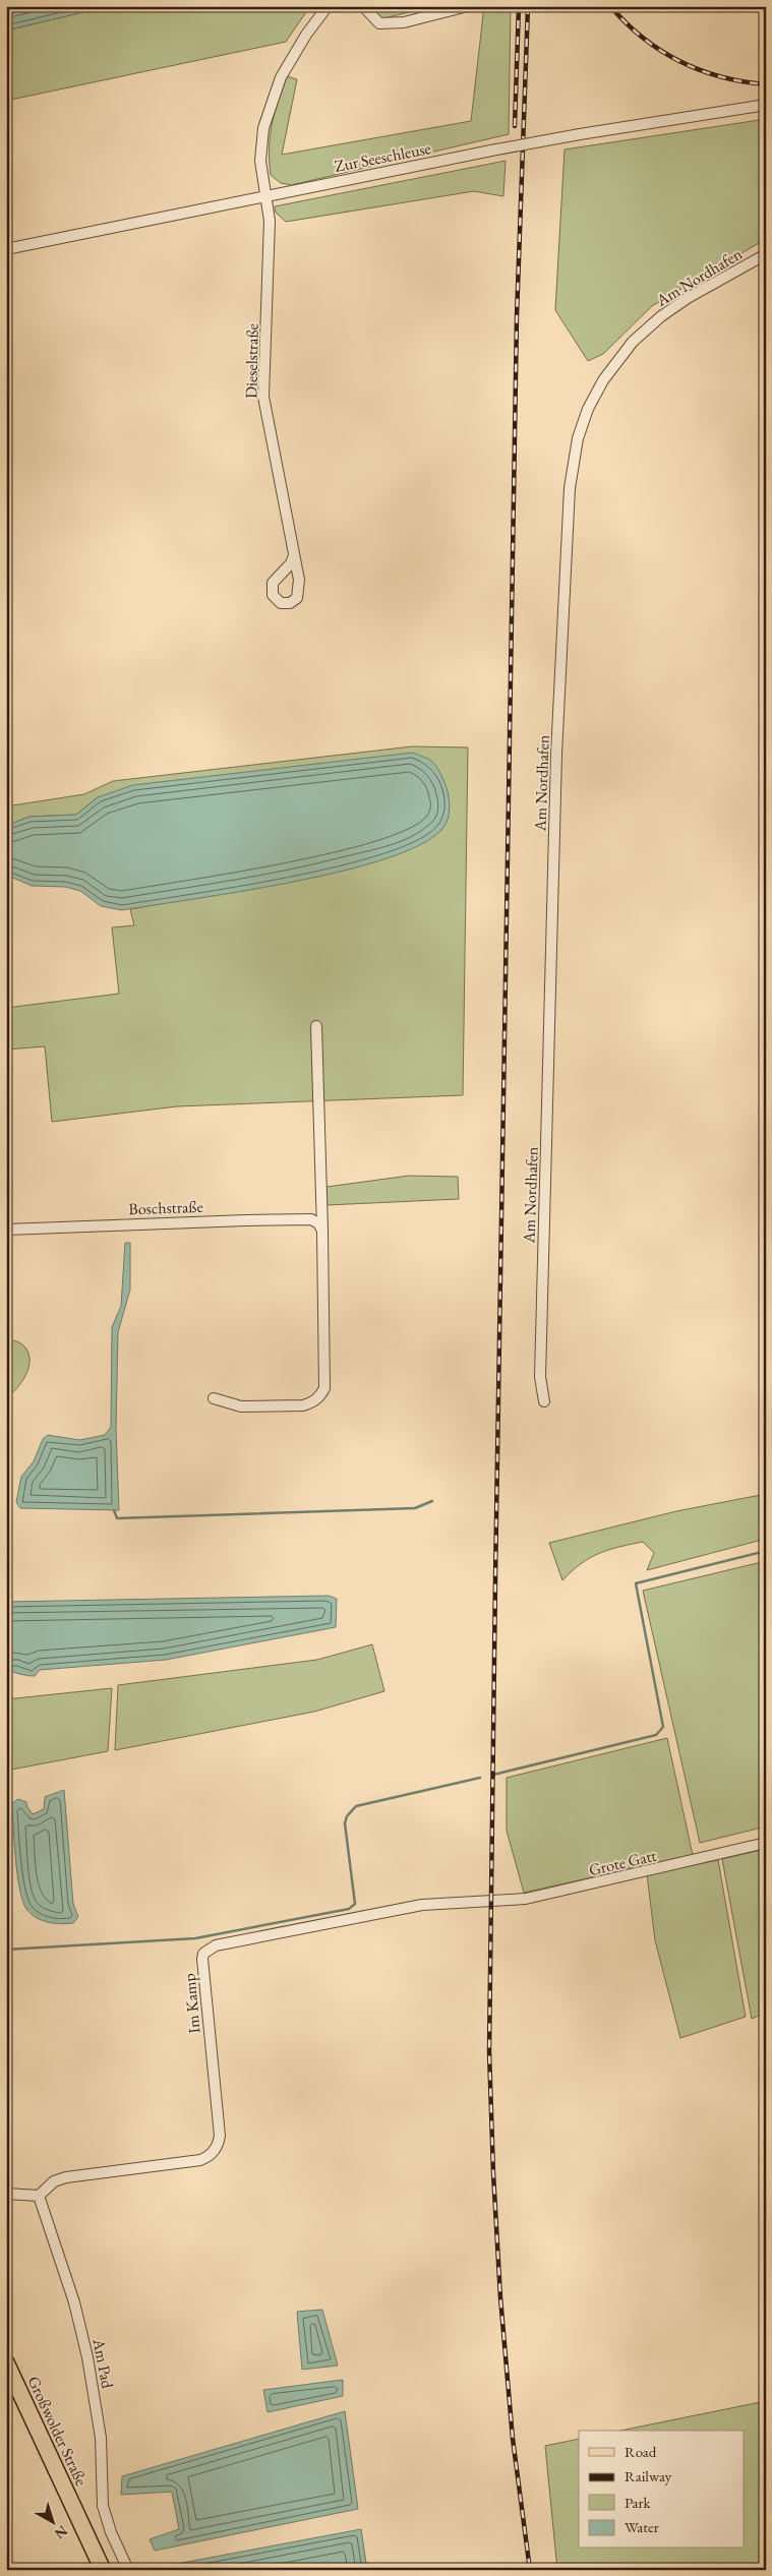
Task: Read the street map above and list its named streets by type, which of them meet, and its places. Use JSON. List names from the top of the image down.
{
  "streets": {
    "main road": ["Großwolder Straße"],
    "street": [
      "Zur Seeschleuse",
      "Am Nordhafen",
      "Dieselstraße",
      "Boschstraße",
      "Grote Gatt",
      "Im Kamp",
      "Am Pad"
    ]
  },
  "crossings": [
    ["Zur Seeschleuse", "Dieselstraße"],
    ["Grote Gatt", "Im Kamp"],
    ["Im Kamp", "Am Pad"]
  ],
  "legend": [
    "Road",
    "Railway",
    "Park",
    "Water"
  ],
  "north": "bottom right"
}
